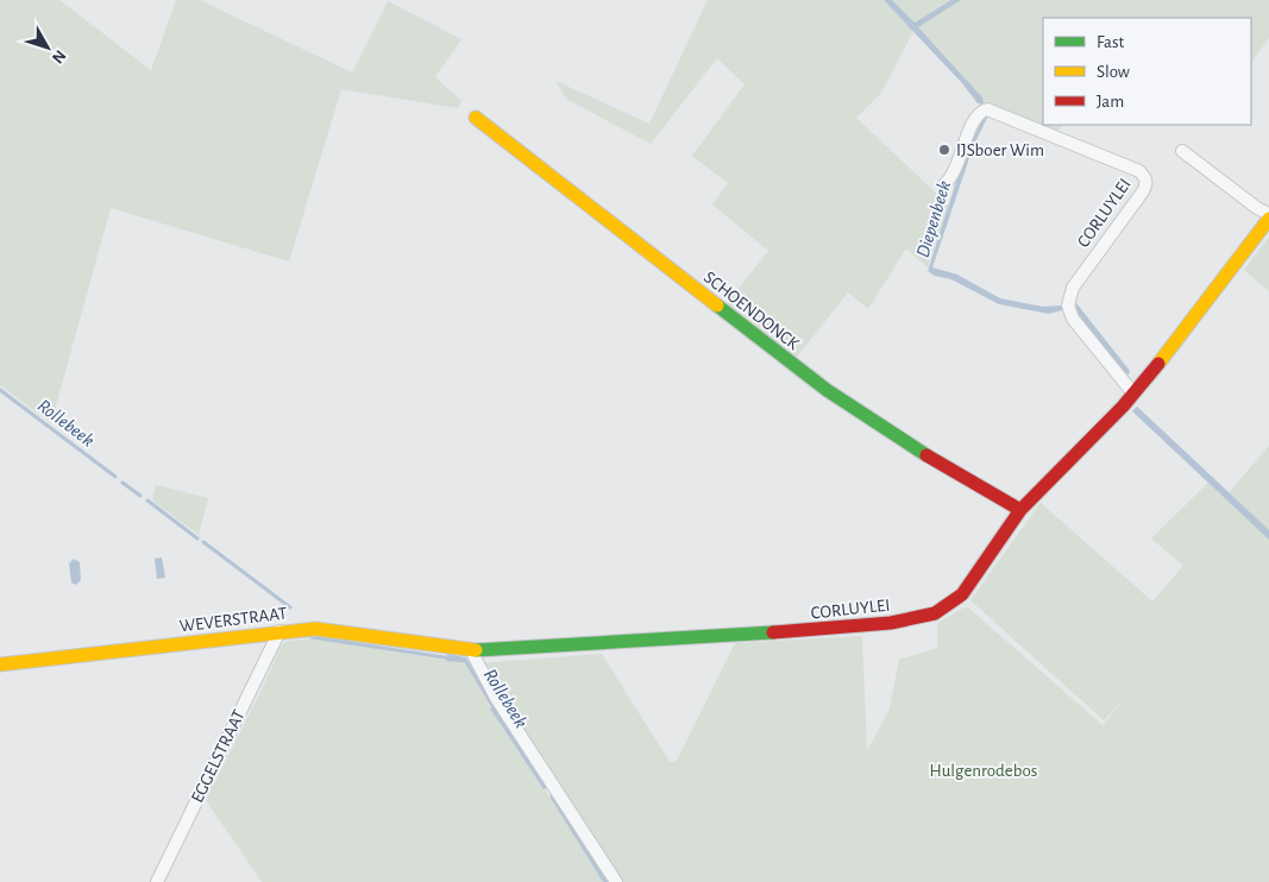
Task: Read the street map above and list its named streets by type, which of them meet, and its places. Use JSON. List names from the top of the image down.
{
  "streets": {
    "street": [
      "CORLUYLEI",
      "SCHOENDONCK",
      "WEVERSTRAAT",
      "EGGELSTRAAT"
    ]
  },
  "crossings": [
    ["CORLUYLEI", "SCHOENDONCK"],
    ["CORLUYLEI", "WEVERSTRAAT"],
    ["WEVERSTRAAT", "EGGELSTRAAT"]
  ],
  "water": ["Diepenbeek", "Rollebeek"],
  "parks": ["Hulgenrodebos"],
  "places": ["IJSboer Wim"],
  "legend": ["Fast", "Slow", "Jam"],
  "north": "bottom right"
}
